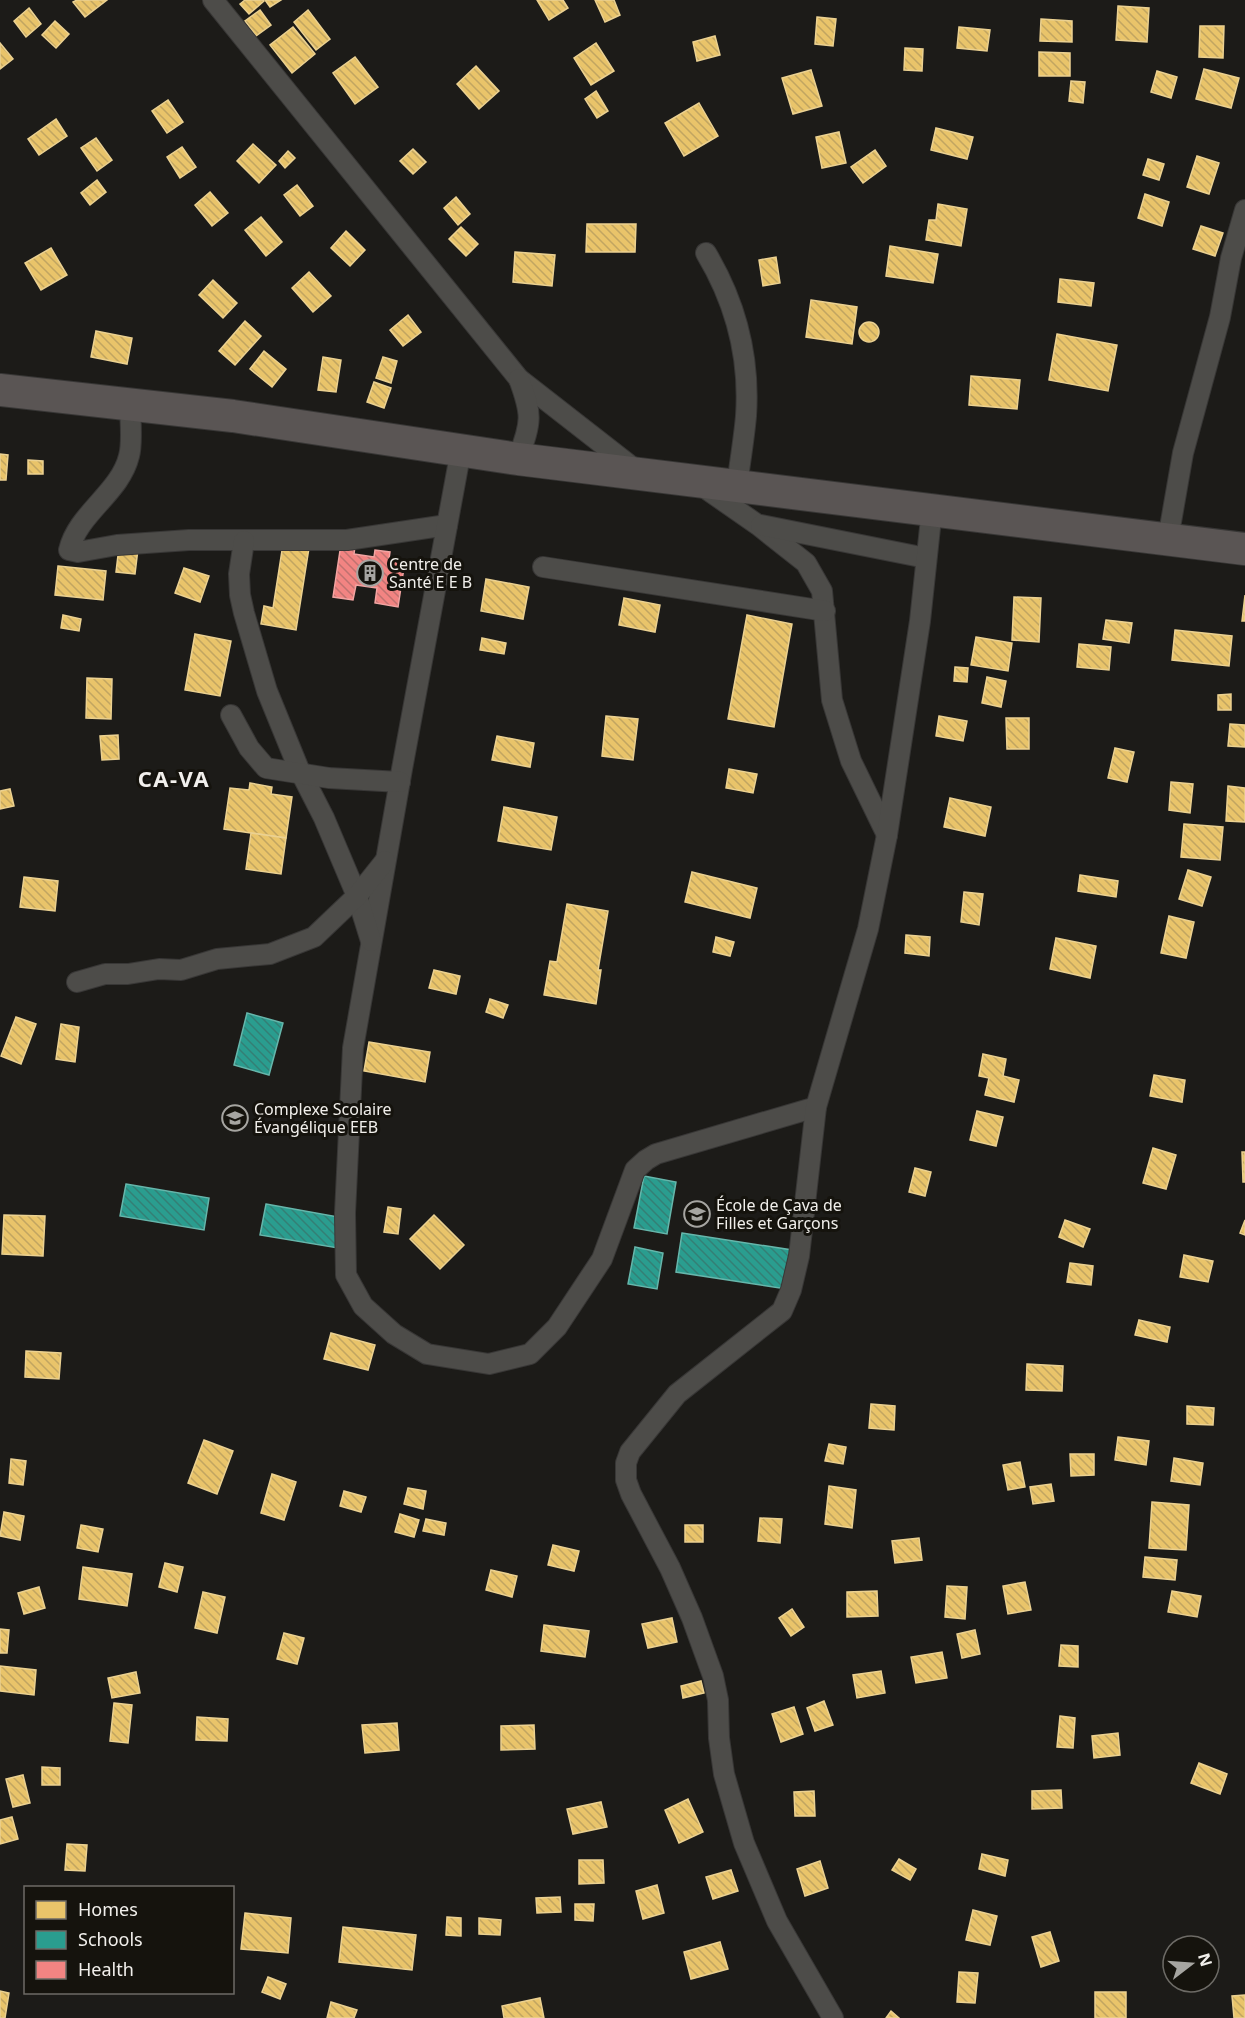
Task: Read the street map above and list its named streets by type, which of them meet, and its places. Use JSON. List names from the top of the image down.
{
  "districts": ["CA-VA"],
  "places": {
    "building": ["Centre de Santé E E B"],
    "school or university": ["Complexe Scolaire Évangélique EEB", "École de Çava de Filles et Garçons"]
  },
  "legend": ["Homes", "Schools", "Health"],
  "north": "right"
}
